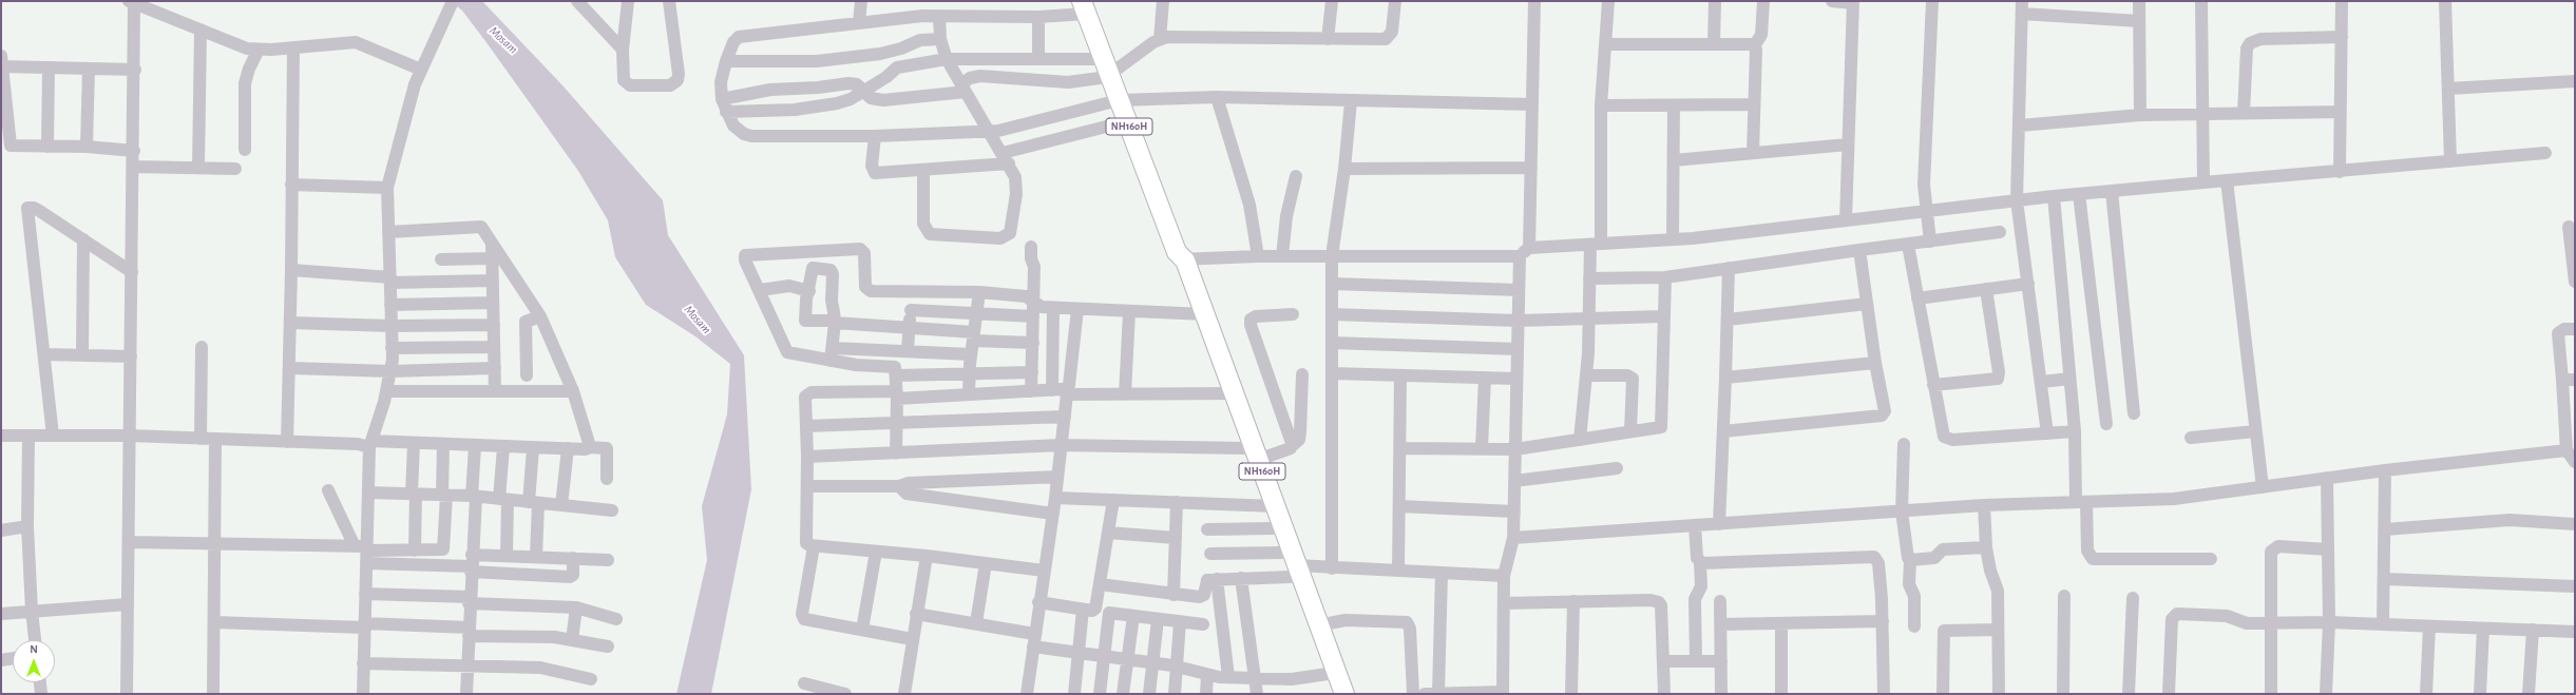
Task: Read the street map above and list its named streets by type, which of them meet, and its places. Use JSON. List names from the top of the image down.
{
  "streets": {
    "highway": ["NH160H"]
  },
  "water": ["Mosam"],
  "north": "top"
}
